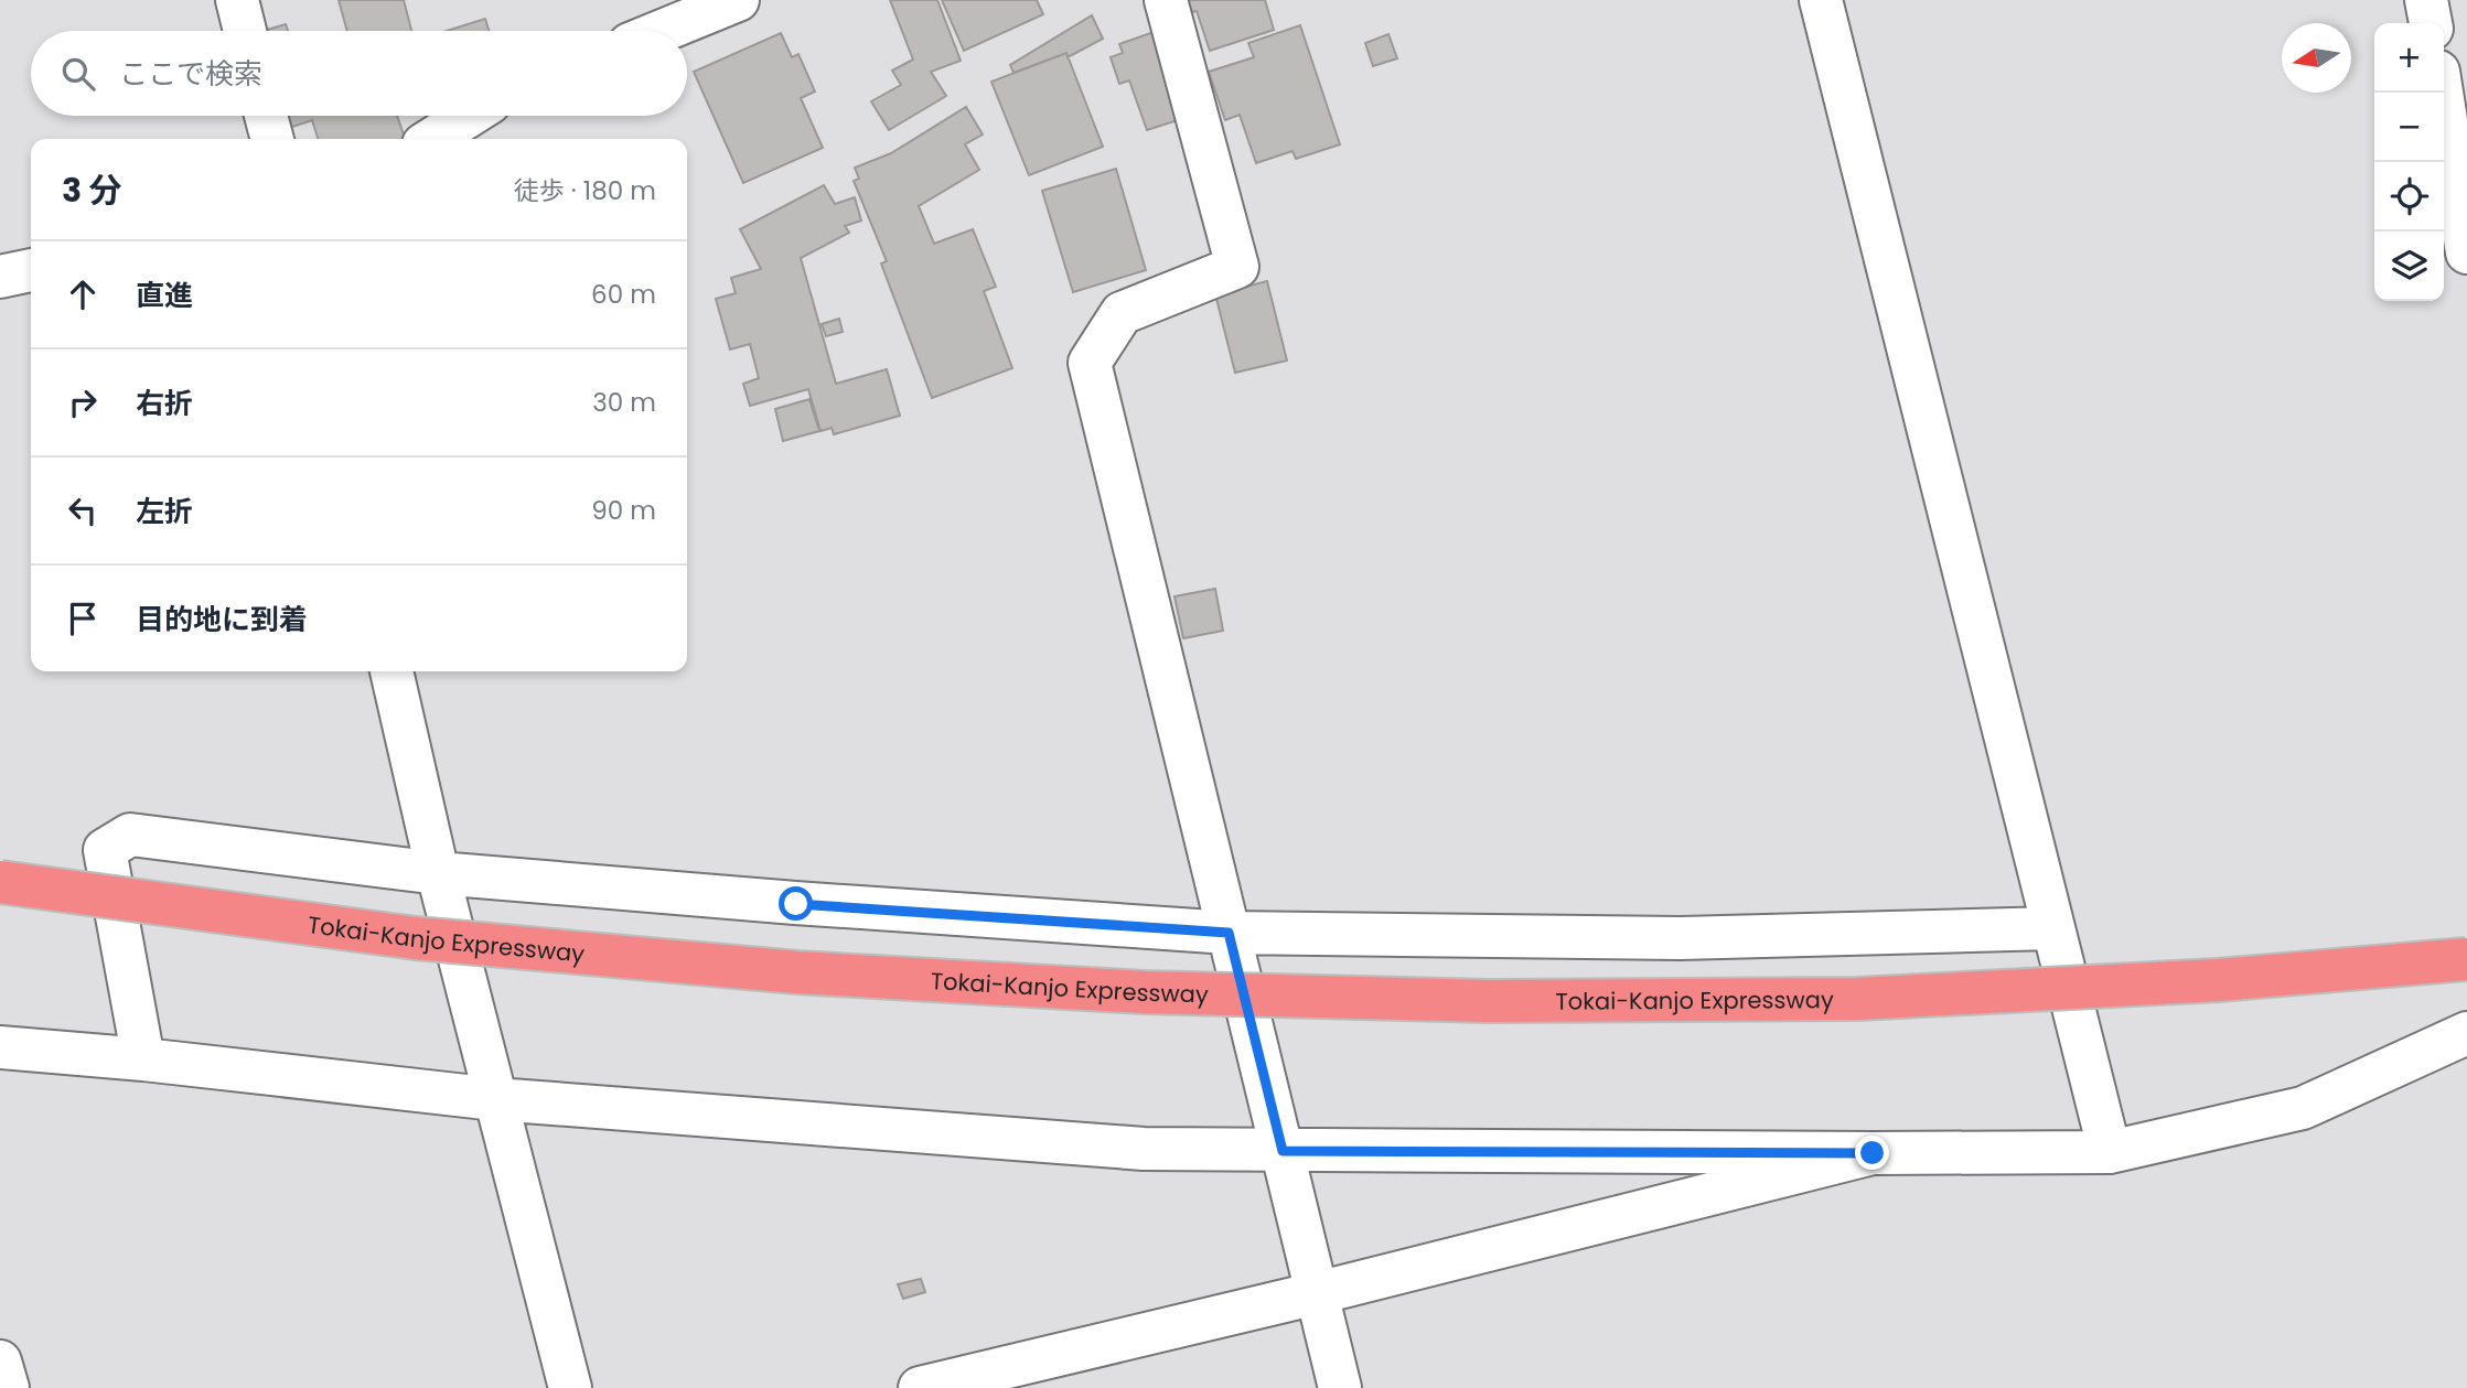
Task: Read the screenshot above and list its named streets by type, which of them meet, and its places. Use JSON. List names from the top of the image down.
{
  "streets": {
    "highway": ["Tokai-Kanjo Expressway"]
  },
  "north": "left",
  "page": {
    "map_buttons": ["+", "−"],
    "search": "ここで検索",
    "heading": ["3 分", "徒歩 · 180 m"],
    "list": [
      ["直進", "60 m"],
      ["右折", "30 m"],
      ["左折", "90 m"],
      "目的地に到着"
    ]
  }
}
